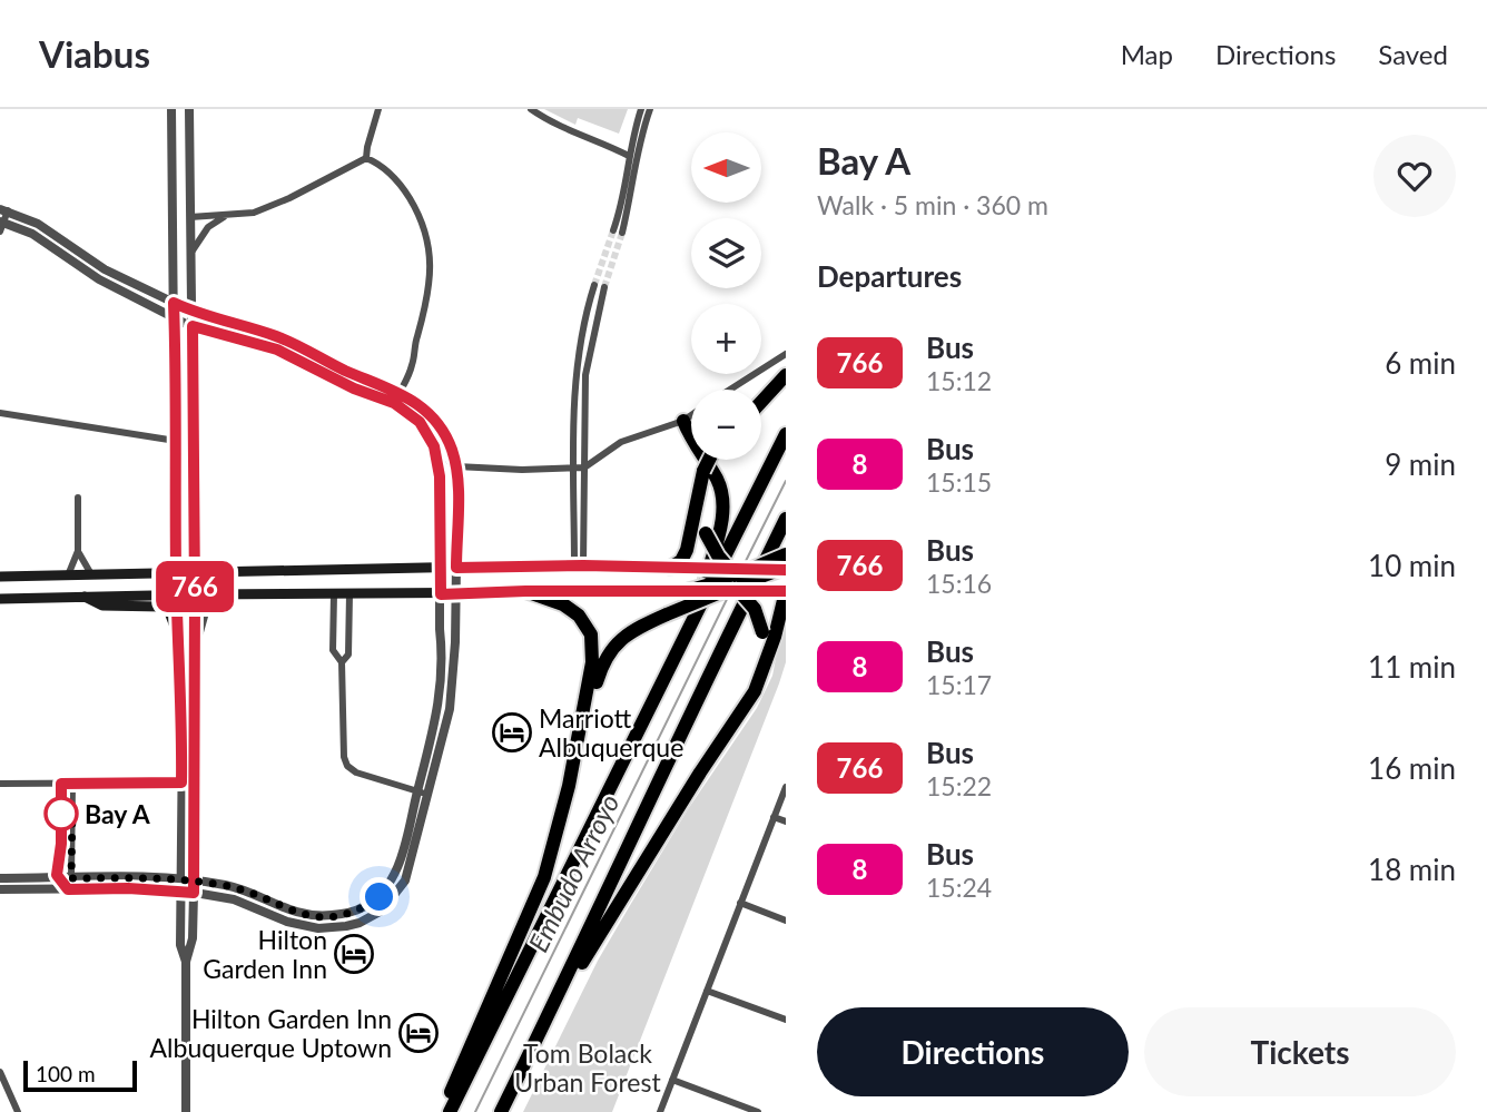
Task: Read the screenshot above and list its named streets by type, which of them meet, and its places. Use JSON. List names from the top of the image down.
{
  "water": ["Embudo Arroyo"],
  "parks": ["Tom Bolack Urban Forest"],
  "places": {
    "hotel": ["Marriott Albuquerque", "Hilton Garden Inn", "Hilton Garden Inn Albuquerque Uptown"],
    "other": ["Bay A"]
  },
  "lines": ["bus line 766"],
  "scale_bar": "100 m",
  "north": "left",
  "page": {
    "header": "Viabus",
    "nav": ["Map", "Directions", "Saved"],
    "on_map": "766",
    "heading": [
      ["Bay A", "Walk · 5 min · 360 m"],
      "Departures"
    ],
    "map_buttons": ["+", "−"],
    "list": [
      {
        "mark": "766",
        "name": "Bus",
        "note": "15:12",
        "value": "6 min"
      },
      {
        "mark": "8",
        "name": "Bus",
        "note": "15:15",
        "value": "9 min"
      },
      {
        "mark": "766",
        "name": "Bus",
        "note": "15:16",
        "value": "10 min"
      },
      {
        "mark": "8",
        "name": "Bus",
        "note": "15:17",
        "value": "11 min"
      },
      {
        "mark": "766",
        "name": "Bus",
        "note": "15:22",
        "value": "16 min"
      },
      {
        "mark": "8",
        "name": "Bus",
        "note": "15:24",
        "value": "18 min"
      }
    ],
    "buttons": ["Directions", "Tickets"],
    "scale": "100 m"
  }
}
